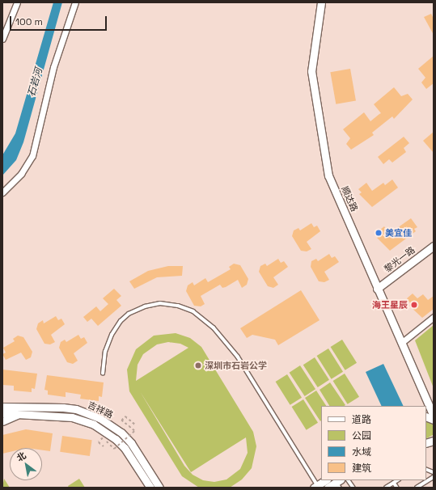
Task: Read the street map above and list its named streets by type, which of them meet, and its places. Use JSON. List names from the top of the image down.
{
  "streets": {
    "street": ["顺达路", "黎光一路", "吉祥路"]
  },
  "crossings": [
    ["顺达路", "黎光一路"]
  ],
  "water": ["石岩河"],
  "places": ["美宜佳", "海王星辰", "深圳市石岩公学"],
  "legend": [
    "道路",
    "公园",
    "水域",
    "建筑"
  ],
  "scale_bar": "100 m",
  "north": "top left"
}
